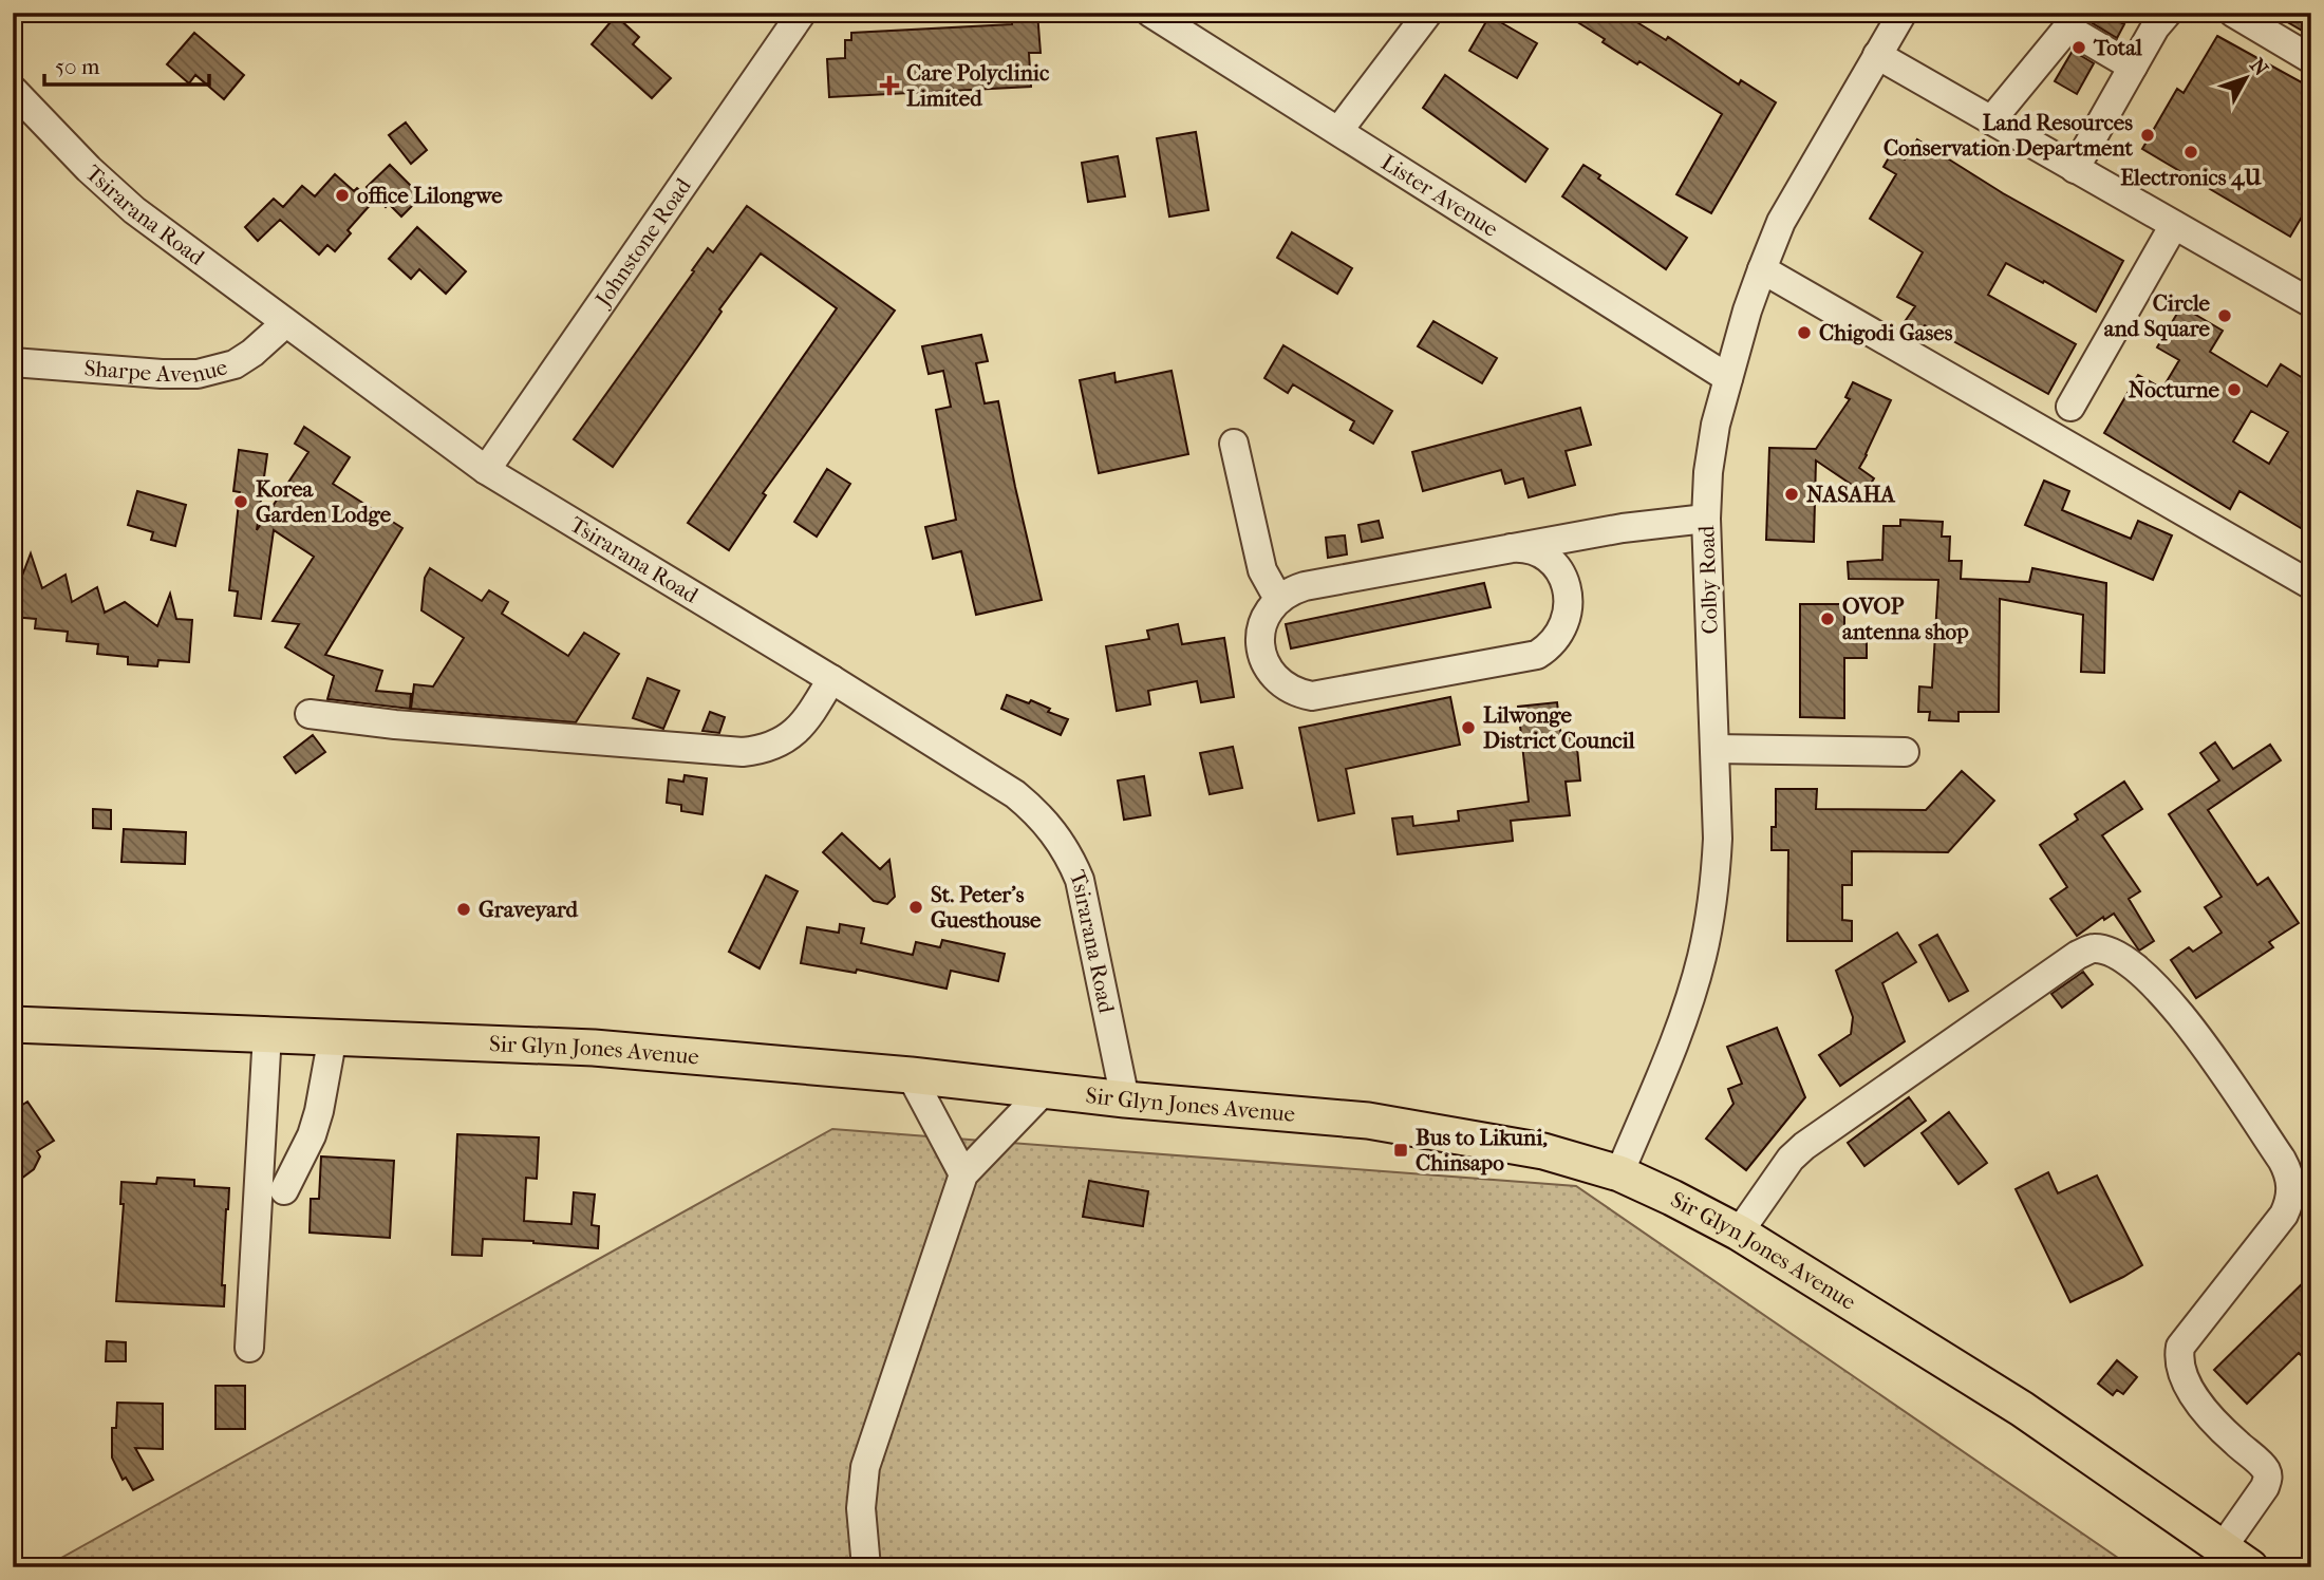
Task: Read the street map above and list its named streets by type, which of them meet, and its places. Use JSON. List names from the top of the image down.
{
  "streets": {
    "main road": ["Sir Glyn Jones Avenue"],
    "street": [
      "Lister Avenue",
      "Tsirarana Road",
      "Johnstone Road",
      "Sharpe Avenue",
      "Colby Road"
    ]
  },
  "crossings": [
    ["Lister Avenue", "Colby Road"],
    ["Tsirarana Road", "Johnstone Road"],
    ["Tsirarana Road", "Sharpe Avenue"],
    ["Tsirarana Road", "Sir Glyn Jones Avenue"],
    ["Colby Road", "Sir Glyn Jones Avenue"]
  ],
  "places": {
    "other": [
      "Total",
      "Land Resources Conservation Department",
      "Electronics 4U",
      "office Lilongwe",
      "Circle and Square",
      "Chigodi Gases",
      "Nocturne",
      "NASAHA",
      "Korea Garden Lodge",
      "OVOP antenna shop",
      "Lilwonge District Council",
      "St. Peter's Guesthouse",
      "Graveyard"
    ],
    "health": ["Care Polyclinic Limited"],
    "transit": ["Bus to Likuni, Chinsapo"]
  },
  "scale_bar": "50 m",
  "north": "top right"
}
